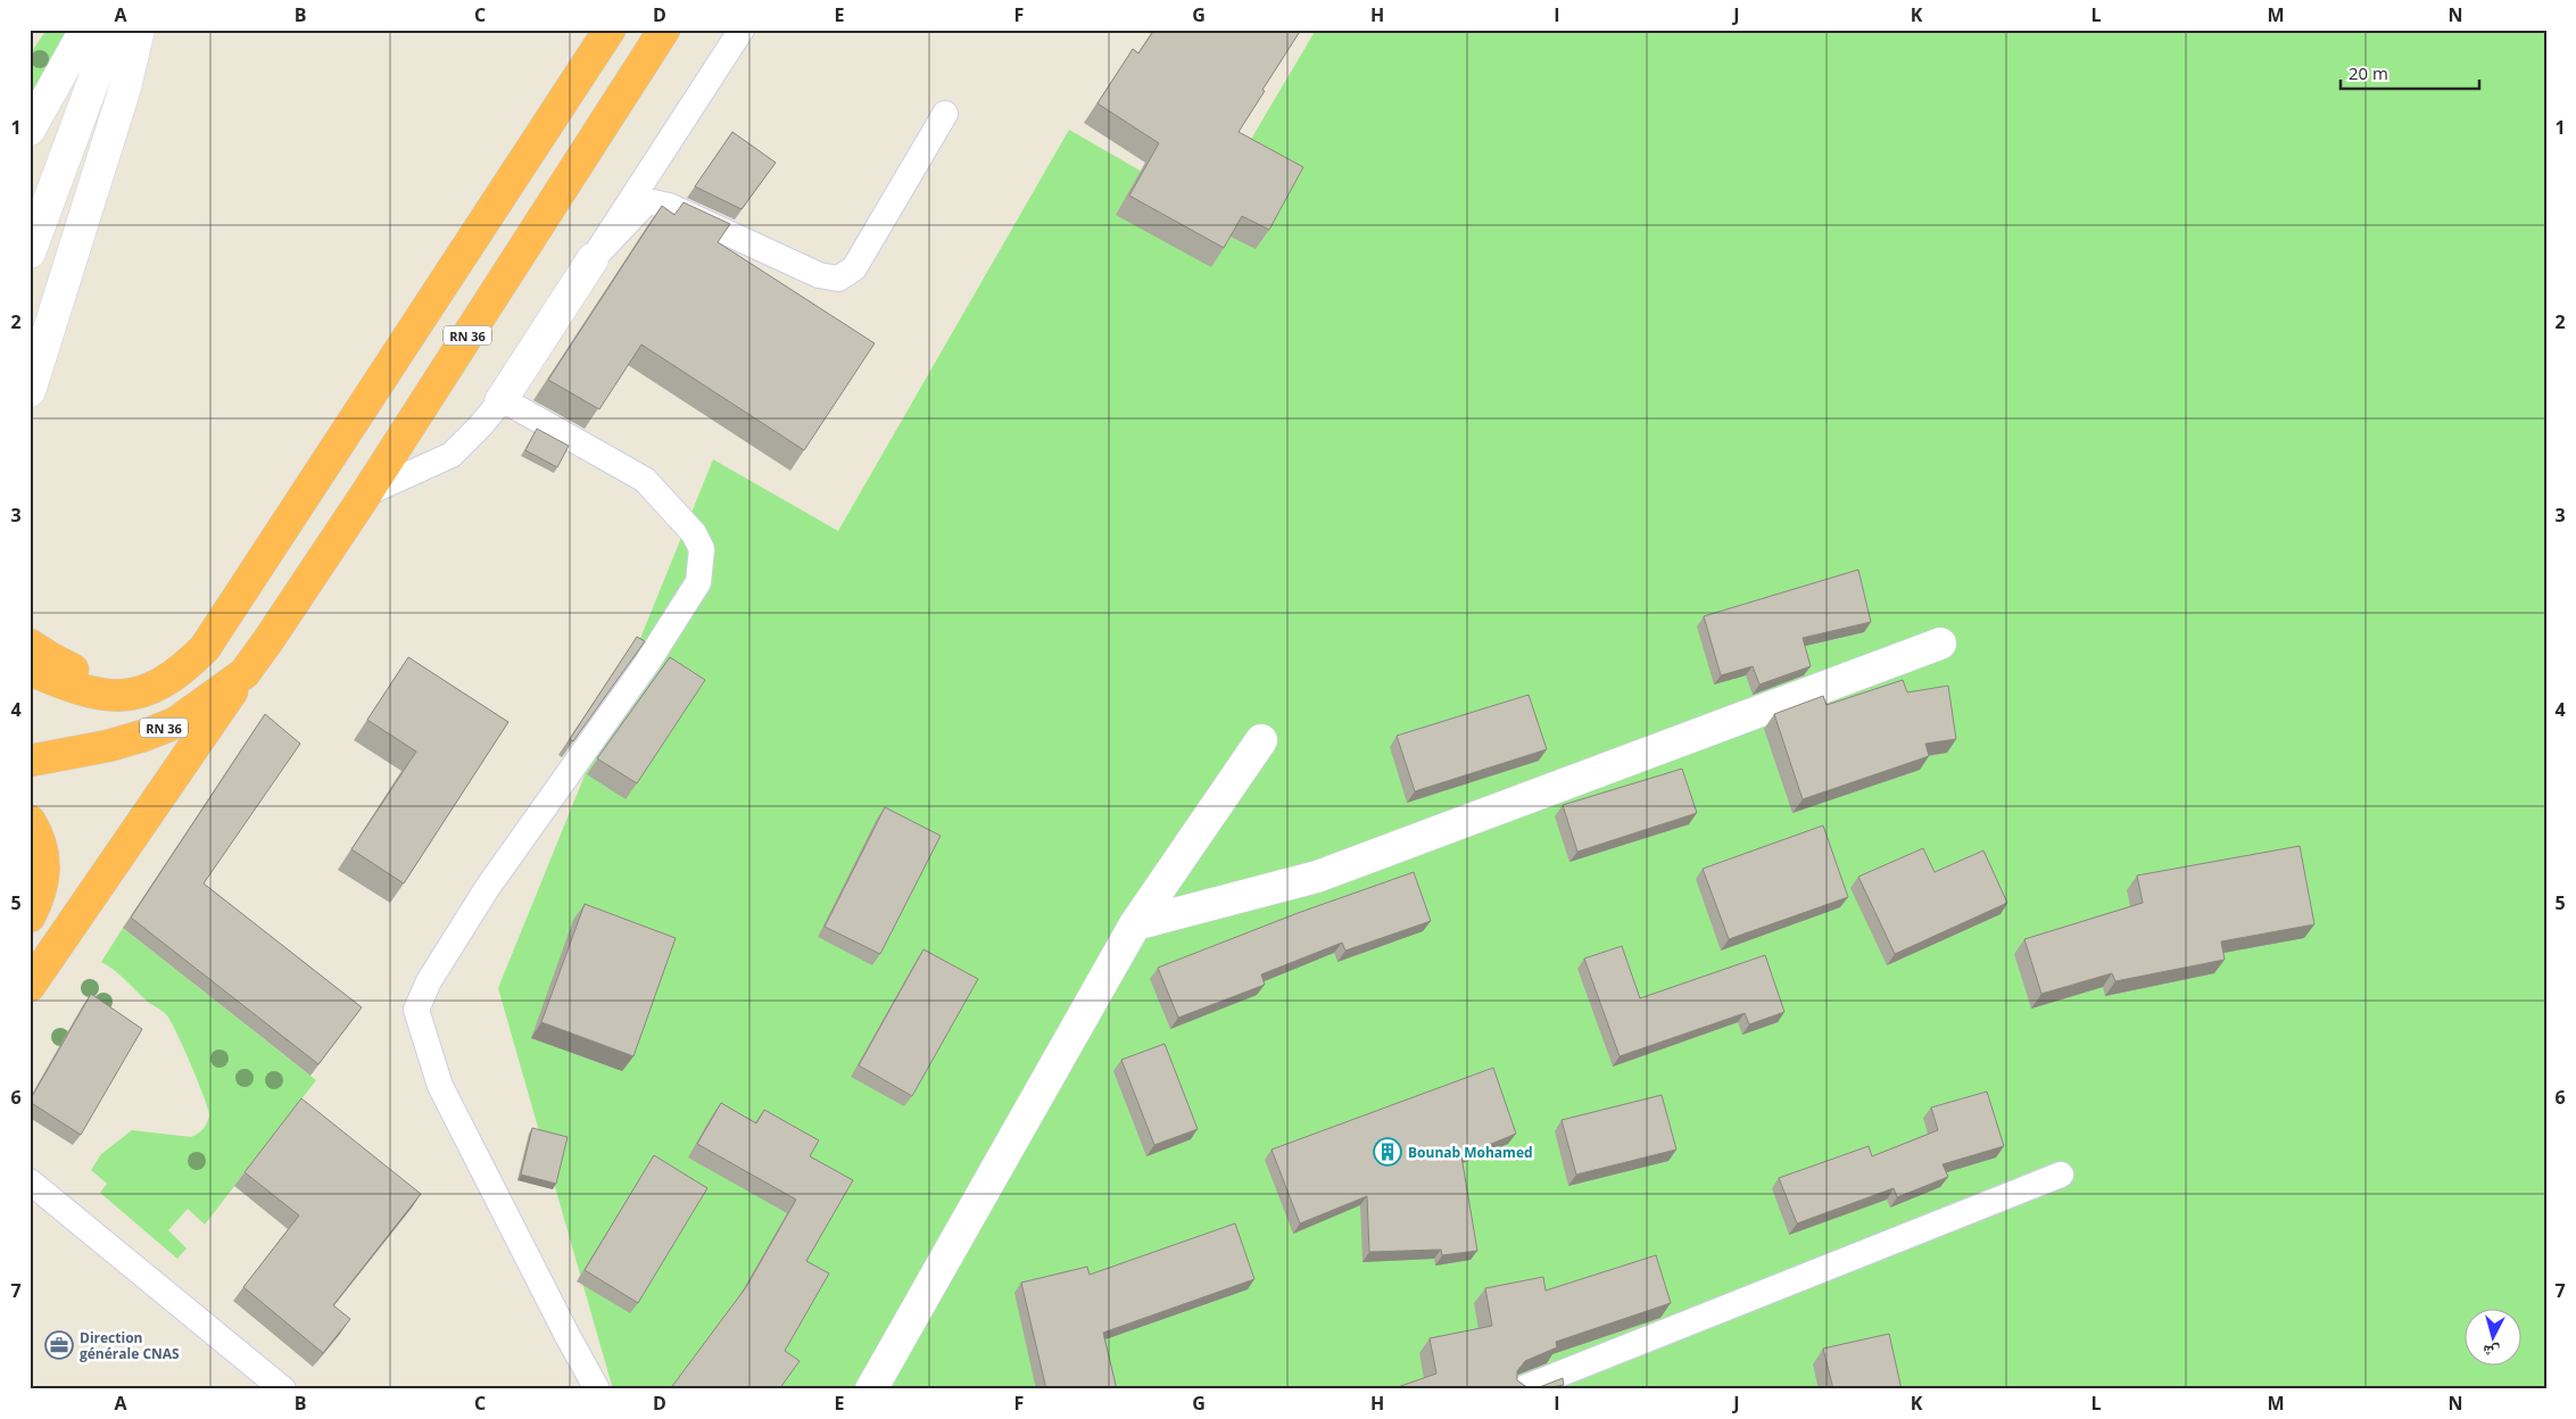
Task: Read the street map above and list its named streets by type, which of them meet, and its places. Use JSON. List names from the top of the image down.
{
  "streets": {
    "highway": ["RN 36"]
  },
  "places": {
    "building": ["Bounab Mohamed"],
    "office": ["Direction générale CNAS"]
  },
  "scale_bar": "20 m",
  "north": "bottom",
  "grid": {
    "columns": [
      "A",
      "B",
      "C",
      "D",
      "E",
      "F",
      "G",
      "H",
      "I",
      "J",
      "K",
      "L",
      "M",
      "N"
    ],
    "rows": [
      "1",
      "2",
      "3",
      "4",
      "5",
      "6",
      "7"
    ]
  }
}
